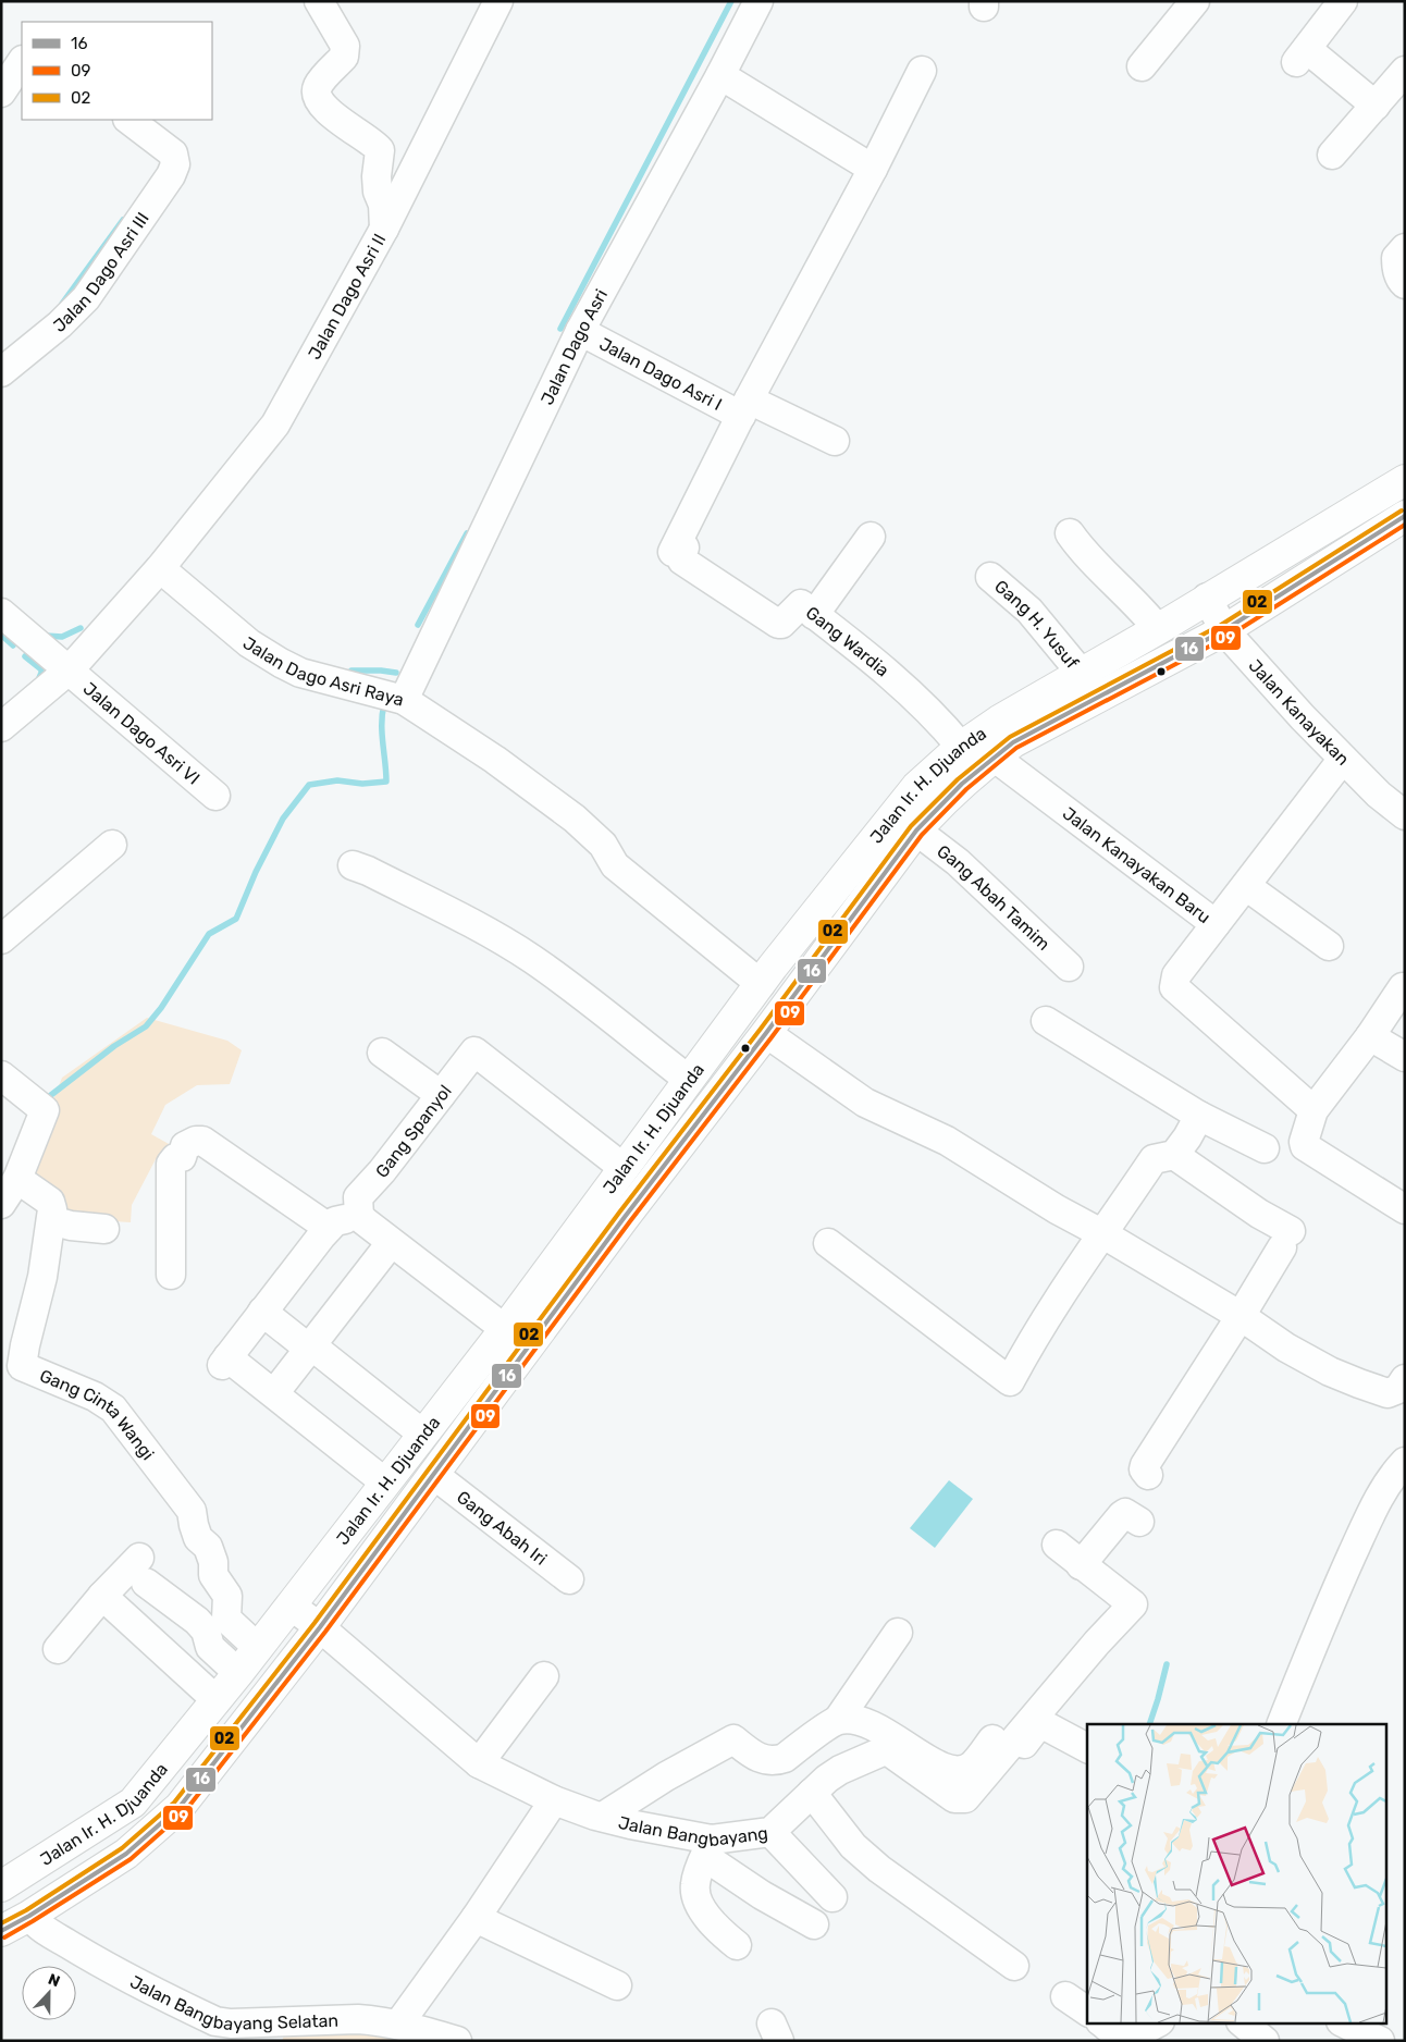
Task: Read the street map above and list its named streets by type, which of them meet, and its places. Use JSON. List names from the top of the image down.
{
  "streets": {
    "main road": ["Jalan Ir. H. Djuanda"],
    "street": [
      "Jalan Dago Asri III",
      "Jalan Dago Asri II",
      "Jalan Dago Asri",
      "Jalan Dago Asri I",
      "Gang H. Yusuf",
      "Gang Wardia",
      "Jalan Dago Asri Raya",
      "Jalan Kanayakan",
      "Jalan Dago Asri VI",
      "Jalan Kanayakan Baru",
      "Gang Abah Tamim",
      "Gang Spanyol",
      "Gang Cinta Wangi",
      "Gang Abah Iri",
      "Jalan Bangbayang",
      "Jalan Bangbayang Selatan"
    ]
  },
  "crossings": [
    ["Jalan Dago Asri II", "Jalan Dago Asri Raya"],
    ["Jalan Dago Asri", "Jalan Dago Asri I"],
    ["Jalan Dago Asri", "Jalan Dago Asri Raya"],
    ["Jalan Dago Asri I", "Gang Wardia"],
    ["Gang H. Yusuf", "Jalan Ir. H. Djuanda"],
    ["Gang Wardia", "Jalan Ir. H. Djuanda"],
    ["Jalan Dago Asri Raya", "Jalan Ir. H. Djuanda"],
    ["Jalan Kanayakan", "Jalan Ir. H. Djuanda"],
    ["Jalan Kanayakan", "Jalan Kanayakan Baru"],
    ["Jalan Ir. H. Djuanda", "Jalan Kanayakan Baru"],
    ["Jalan Ir. H. Djuanda", "Gang Abah Tamim"],
    ["Jalan Ir. H. Djuanda", "Gang Spanyol"],
    ["Jalan Ir. H. Djuanda", "Gang Cinta Wangi"],
    ["Jalan Ir. H. Djuanda", "Gang Abah Iri"],
    ["Jalan Ir. H. Djuanda", "Jalan Bangbayang"],
    ["Jalan Ir. H. Djuanda", "Jalan Bangbayang Selatan"]
  ],
  "lines": ["transit line 02", "transit line 16", "transit line 09"],
  "legend": ["16", "09", "02"],
  "north": "top"
}
